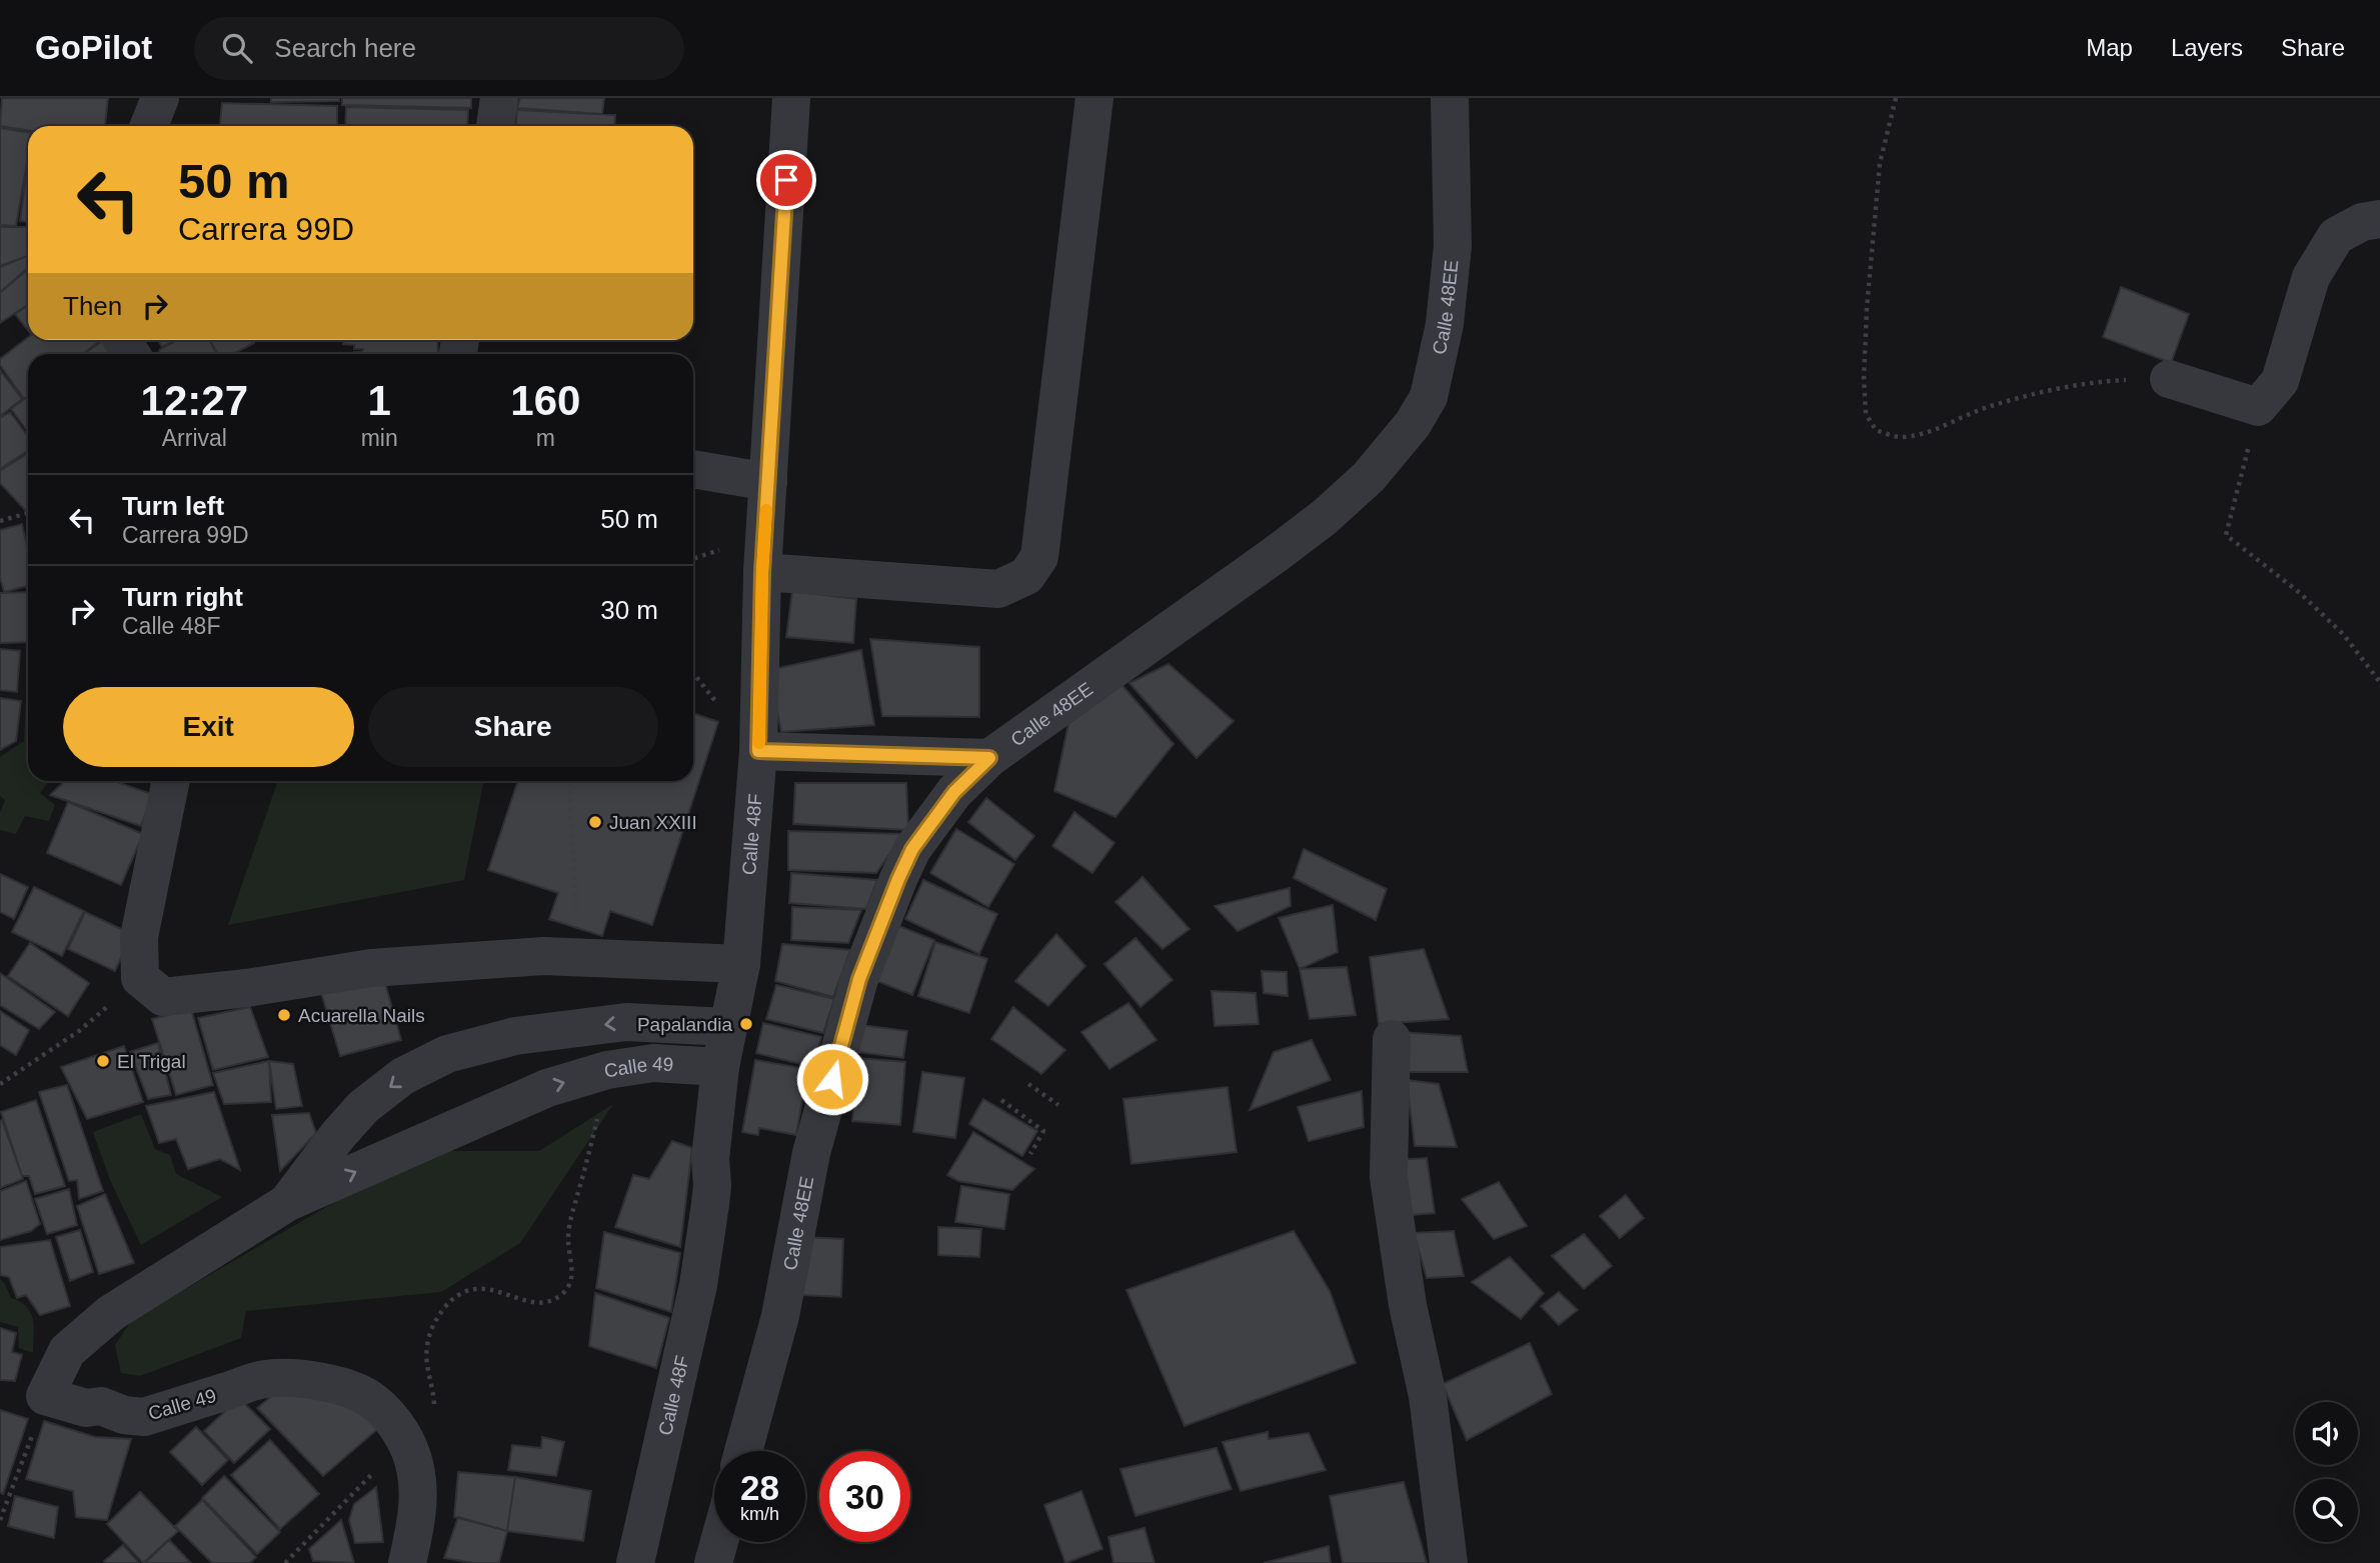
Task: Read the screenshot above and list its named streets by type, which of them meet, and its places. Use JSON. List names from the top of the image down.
{
  "streets": {
    "street": ["Calle 48EE", "Calle 48F", "Calle 49"]
  },
  "crossings": [
    ["Calle 48F", "Calle 49"]
  ],
  "places": [
    "Juan XXIII",
    "Acuarella Nails",
    "Papalandia",
    "El Trigal"
  ],
  "page": {
    "header": "GoPilot",
    "search": "Search here",
    "nav": ["Map", "Layers", "Share"],
    "turn": ["50 m", "Carrera 99D"],
    "then": "Then",
    "eta": [
      "12:27",
      "Arrival",
      "1",
      "min",
      "160",
      "m"
    ],
    "list": [
      {
        "name": "Turn left",
        "note": "Carrera 99D",
        "value": "50 m"
      },
      {
        "name": "Turn right",
        "note": "Calle 48F",
        "value": "30 m"
      }
    ],
    "buttons": ["Exit", "Share"],
    "speed": "28 km/h",
    "limit": "30"
  }
}
